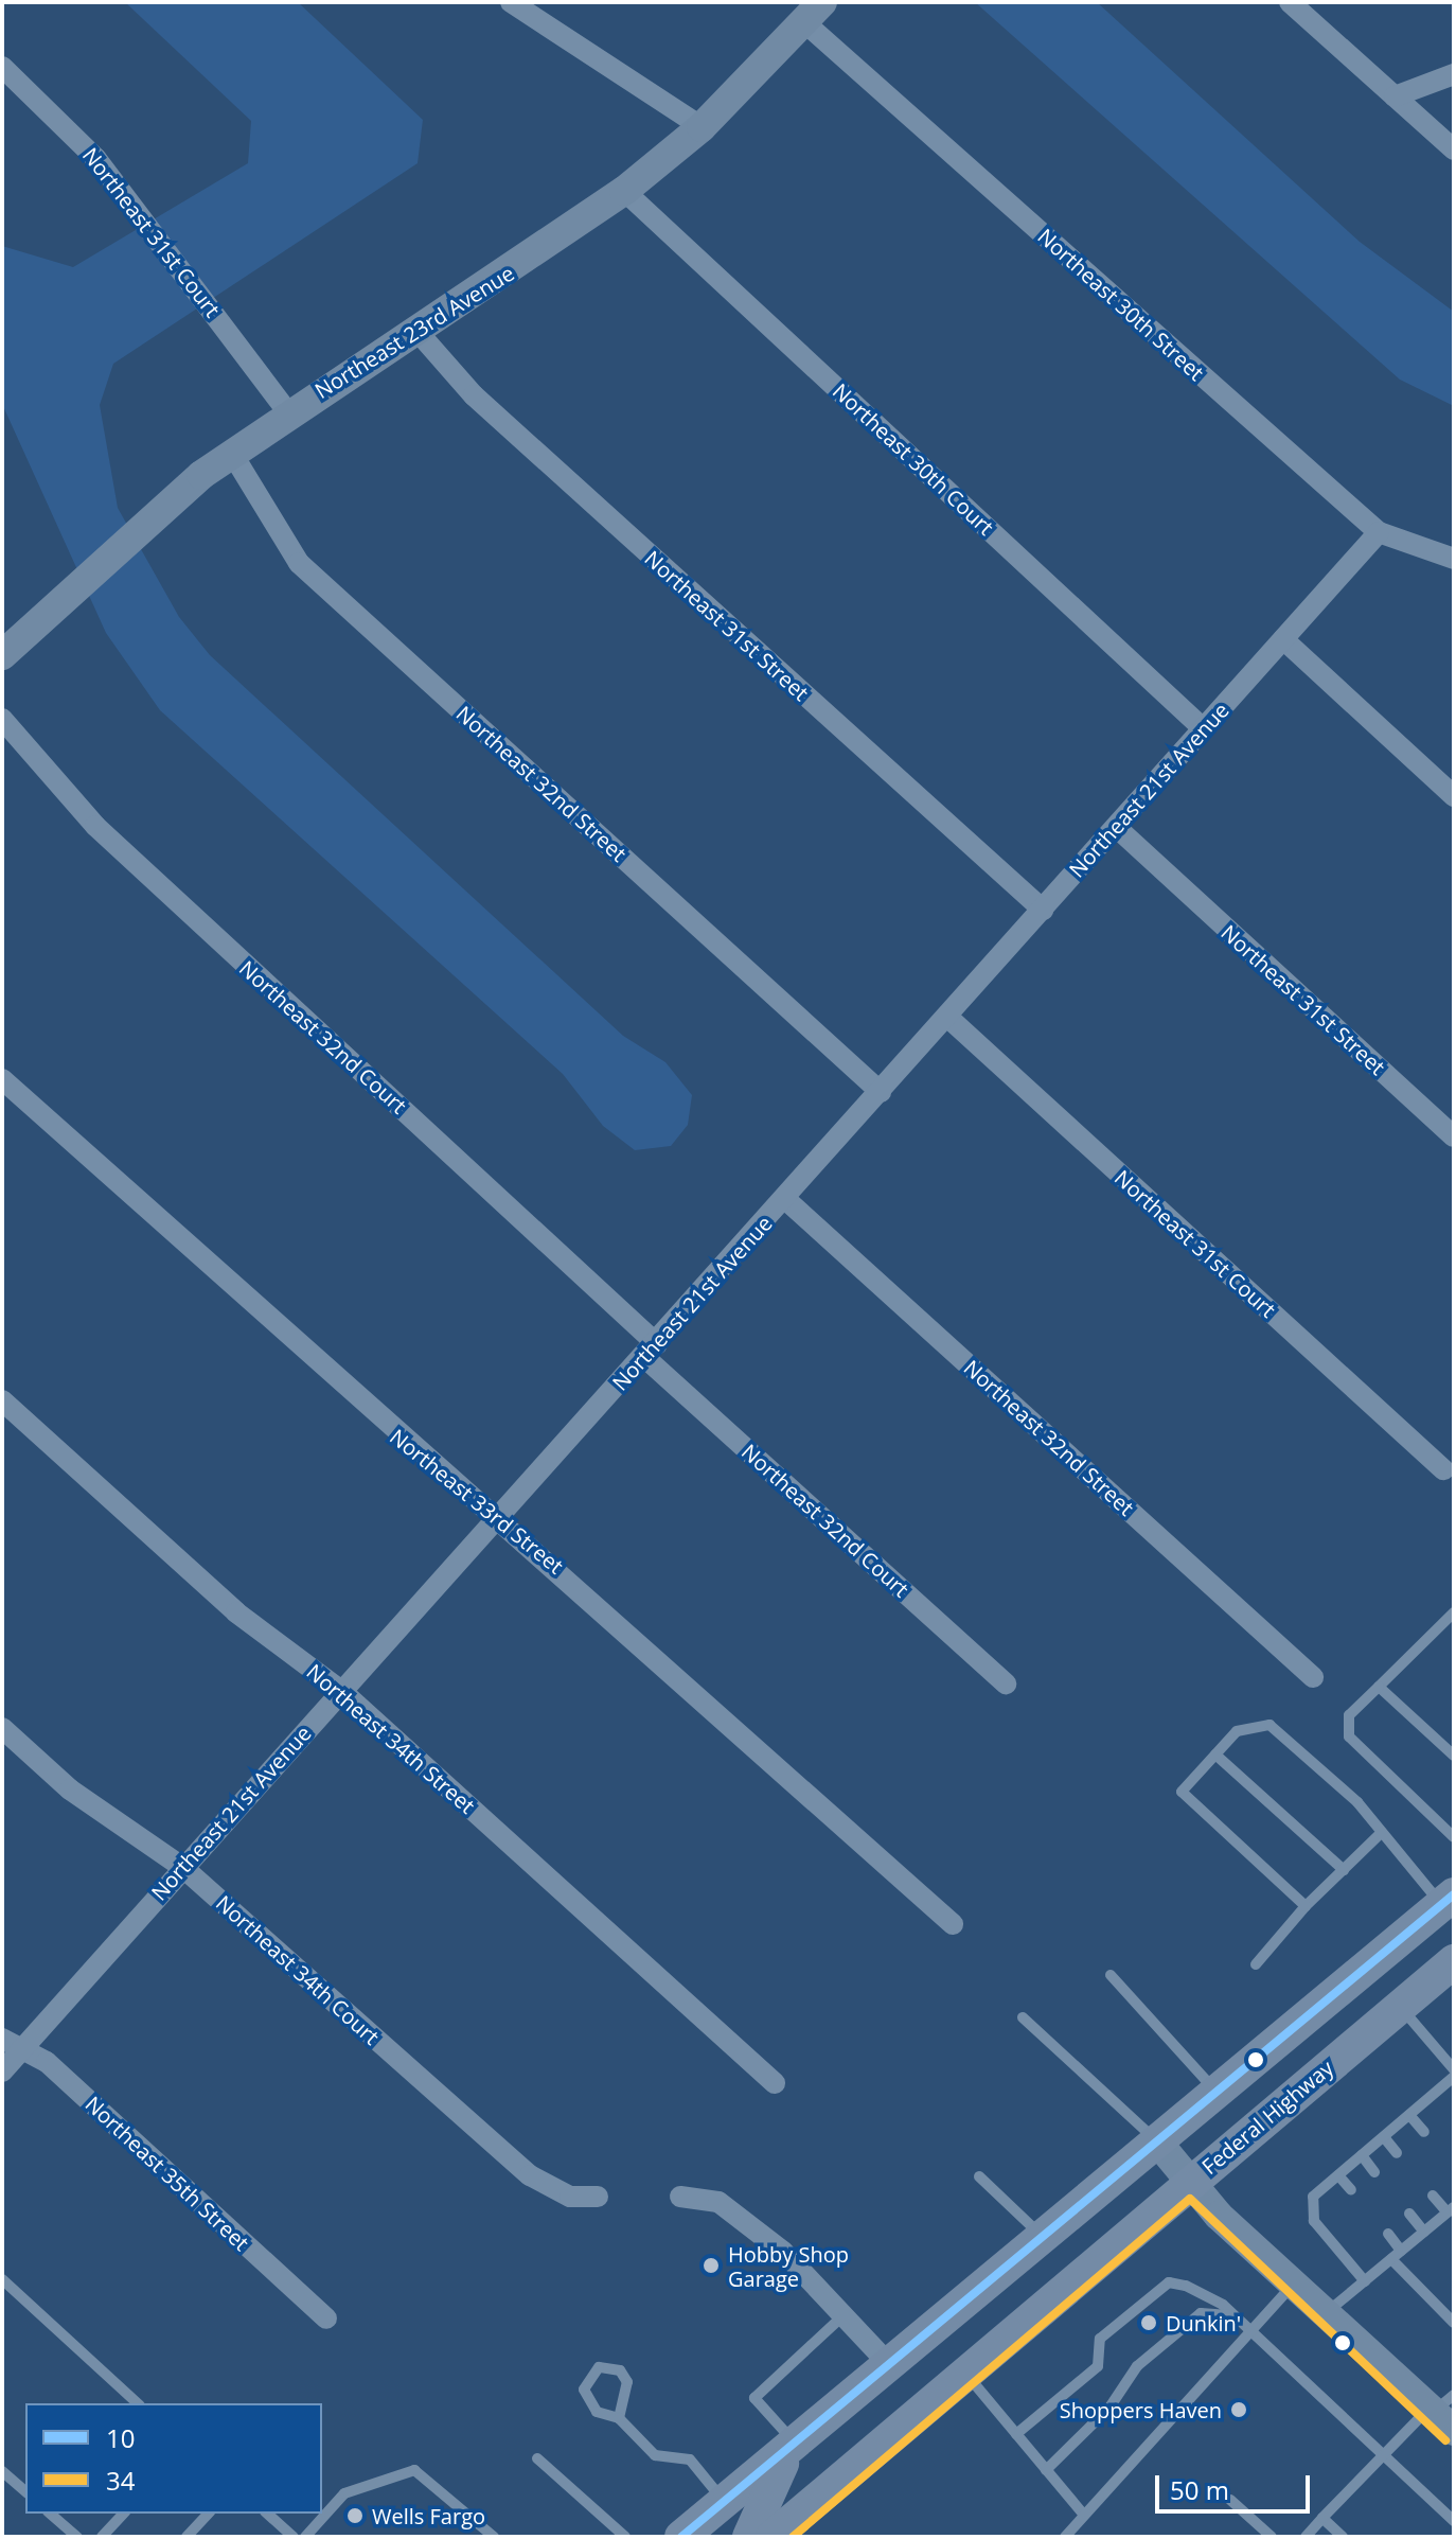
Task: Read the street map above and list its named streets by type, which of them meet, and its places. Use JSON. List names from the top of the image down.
{
  "streets": {
    "main road": ["Federal Highway"],
    "street": [
      "Northeast 31st Court",
      "Northeast 30th Street",
      "Northeast 23rd Avenue",
      "Northeast 30th Court",
      "Northeast 31st Street",
      "Northeast 32nd Street",
      "Northeast 21st Avenue",
      "Northeast 32nd Court",
      "Northeast 33rd Street",
      "Northeast 34th Street",
      "Northeast 34th Court",
      "Northeast 35th Street"
    ]
  },
  "crossings": [
    ["Northeast 31st Court", "Northeast 23rd Avenue"],
    ["Northeast 31st Court", "Northeast 21st Avenue"],
    ["Northeast 30th Street", "Northeast 23rd Avenue"],
    ["Northeast 30th Street", "Northeast 21st Avenue"],
    ["Northeast 23rd Avenue", "Northeast 30th Court"],
    ["Northeast 23rd Avenue", "Northeast 31st Street"],
    ["Northeast 23rd Avenue", "Northeast 32nd Street"],
    ["Northeast 30th Court", "Northeast 21st Avenue"],
    ["Northeast 31st Street", "Northeast 21st Avenue"],
    ["Northeast 32nd Street", "Northeast 21st Avenue"],
    ["Northeast 21st Avenue", "Northeast 32nd Court"],
    ["Northeast 21st Avenue", "Northeast 33rd Street"],
    ["Northeast 21st Avenue", "Northeast 34th Street"],
    ["Northeast 21st Avenue", "Northeast 34th Court"],
    ["Northeast 21st Avenue", "Northeast 35th Street"]
  ],
  "places": [
    "Hobby Shop Garage",
    "Dunkin'",
    "Shoppers Haven",
    "Wells Fargo"
  ],
  "lines": ["transit line 10", "transit line 34"],
  "legend": ["10", "34"],
  "scale_bar": "50 m"
}
